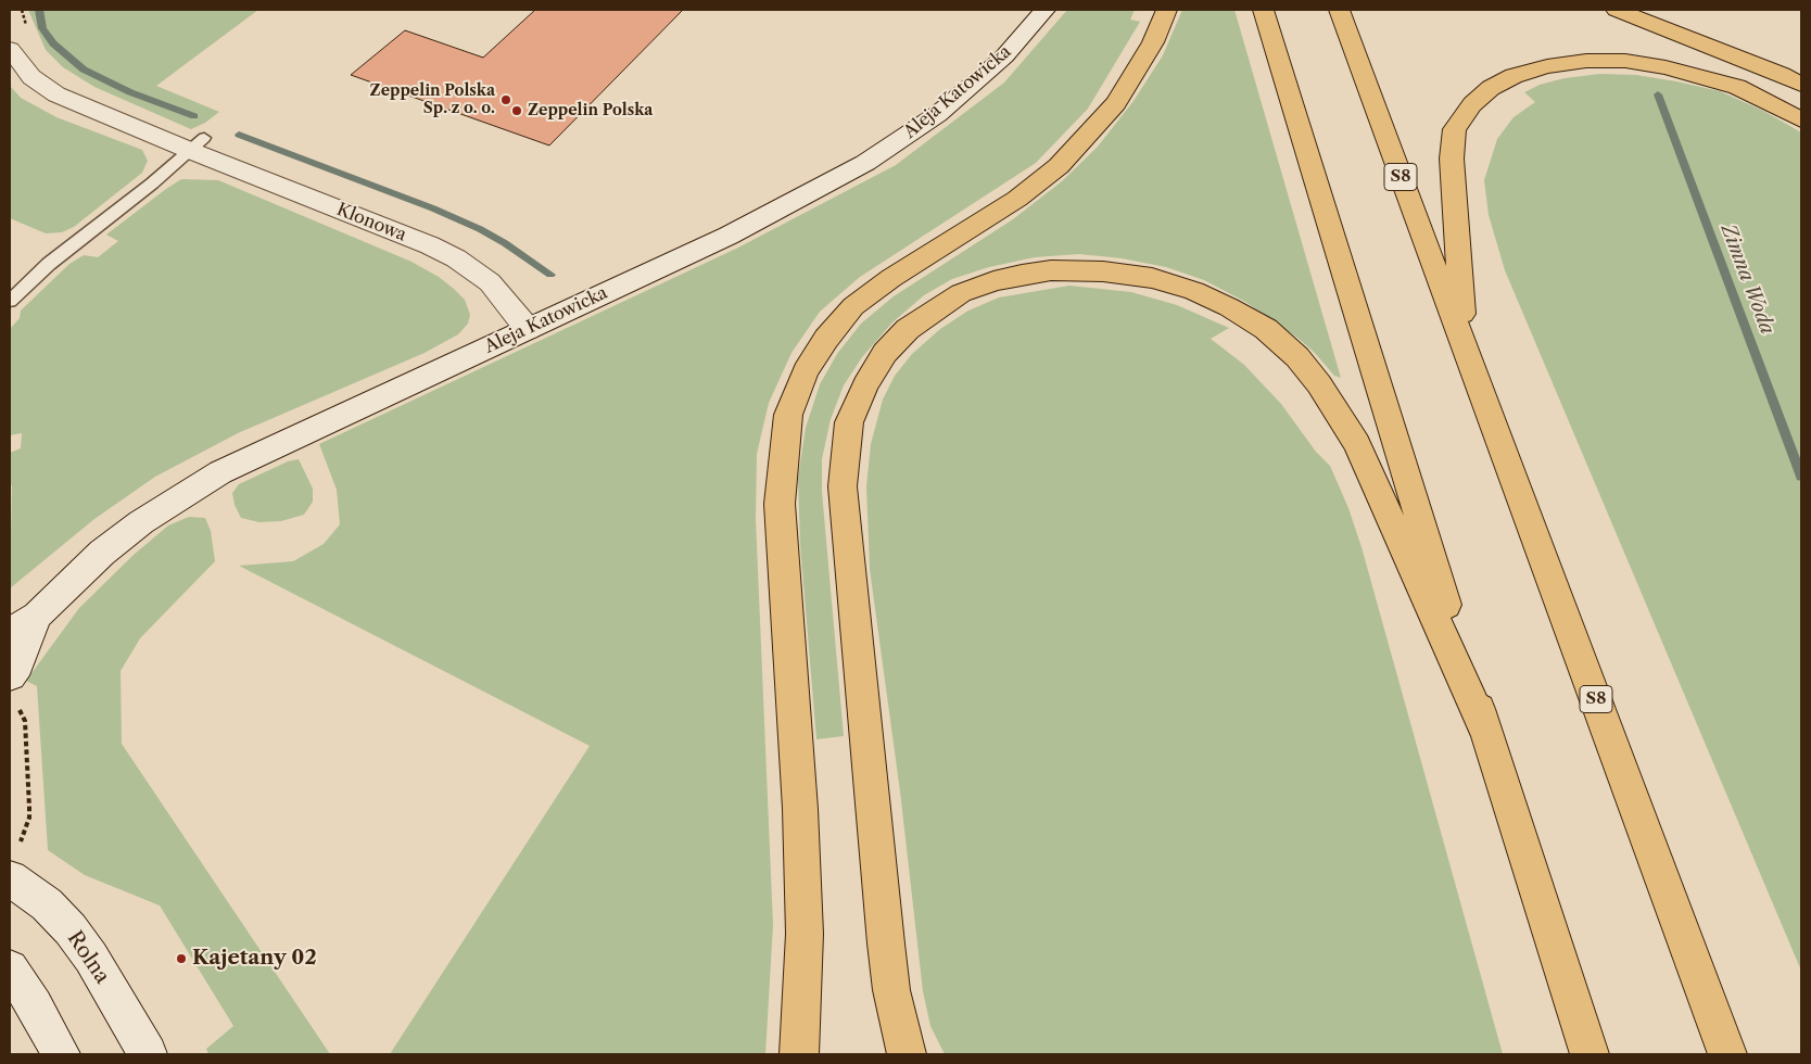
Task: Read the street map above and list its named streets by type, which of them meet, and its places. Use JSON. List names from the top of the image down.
{
  "streets": {
    "highway": ["S8"],
    "street": ["Aleja Katowicka", "Klonowa", "Rolna"]
  },
  "crossings": [
    ["Aleja Katowicka", "Klonowa"]
  ],
  "water": ["Zimna Woda"],
  "places": ["Zeppelin Polska Sp. z o. o.", "Zeppelin Polska", "Kajetany 02"]
}
